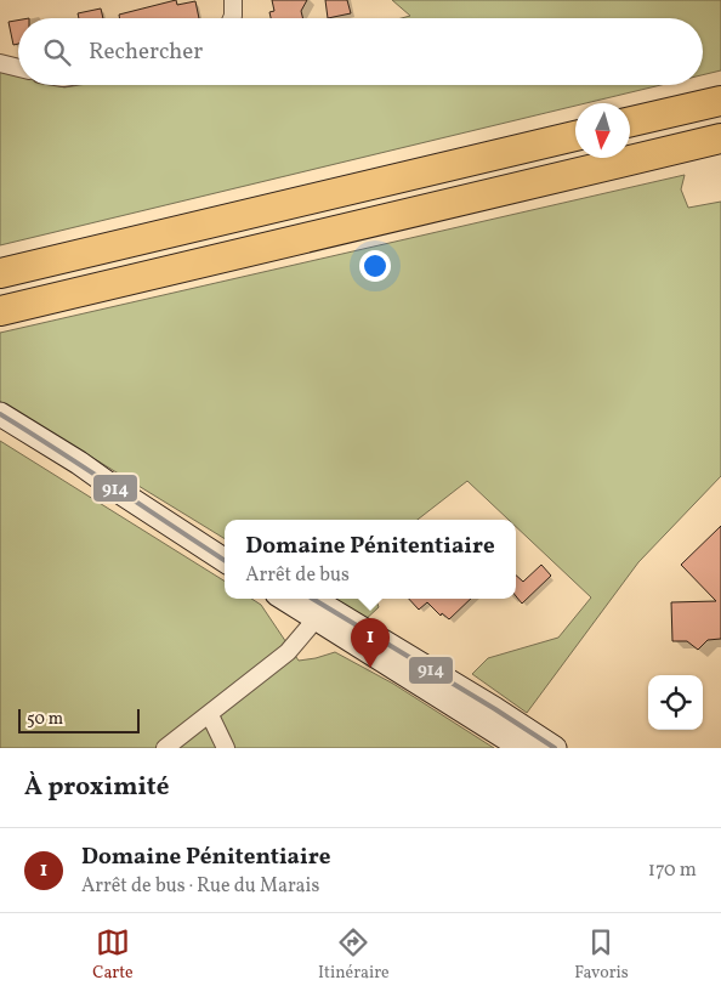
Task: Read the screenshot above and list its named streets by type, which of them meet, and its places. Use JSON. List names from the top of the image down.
{
  "lines": ["transit line 914"],
  "scale_bar": "50 m",
  "north": "bottom",
  "page": {
    "search": "Rechercher",
    "popup": ["Domaine Pénitentiaire", "Arrêt de bus"],
    "pins": "1",
    "scale": "50 m",
    "heading": "À proximité",
    "list": [
      {
        "mark": "1",
        "name": "Domaine Pénitentiaire",
        "note": "Arrêt de bus · Rue du Marais",
        "value": "170 m"
      }
    ],
    "nav": ["Carte", "Itinéraire", "Favoris"]
  }
}
